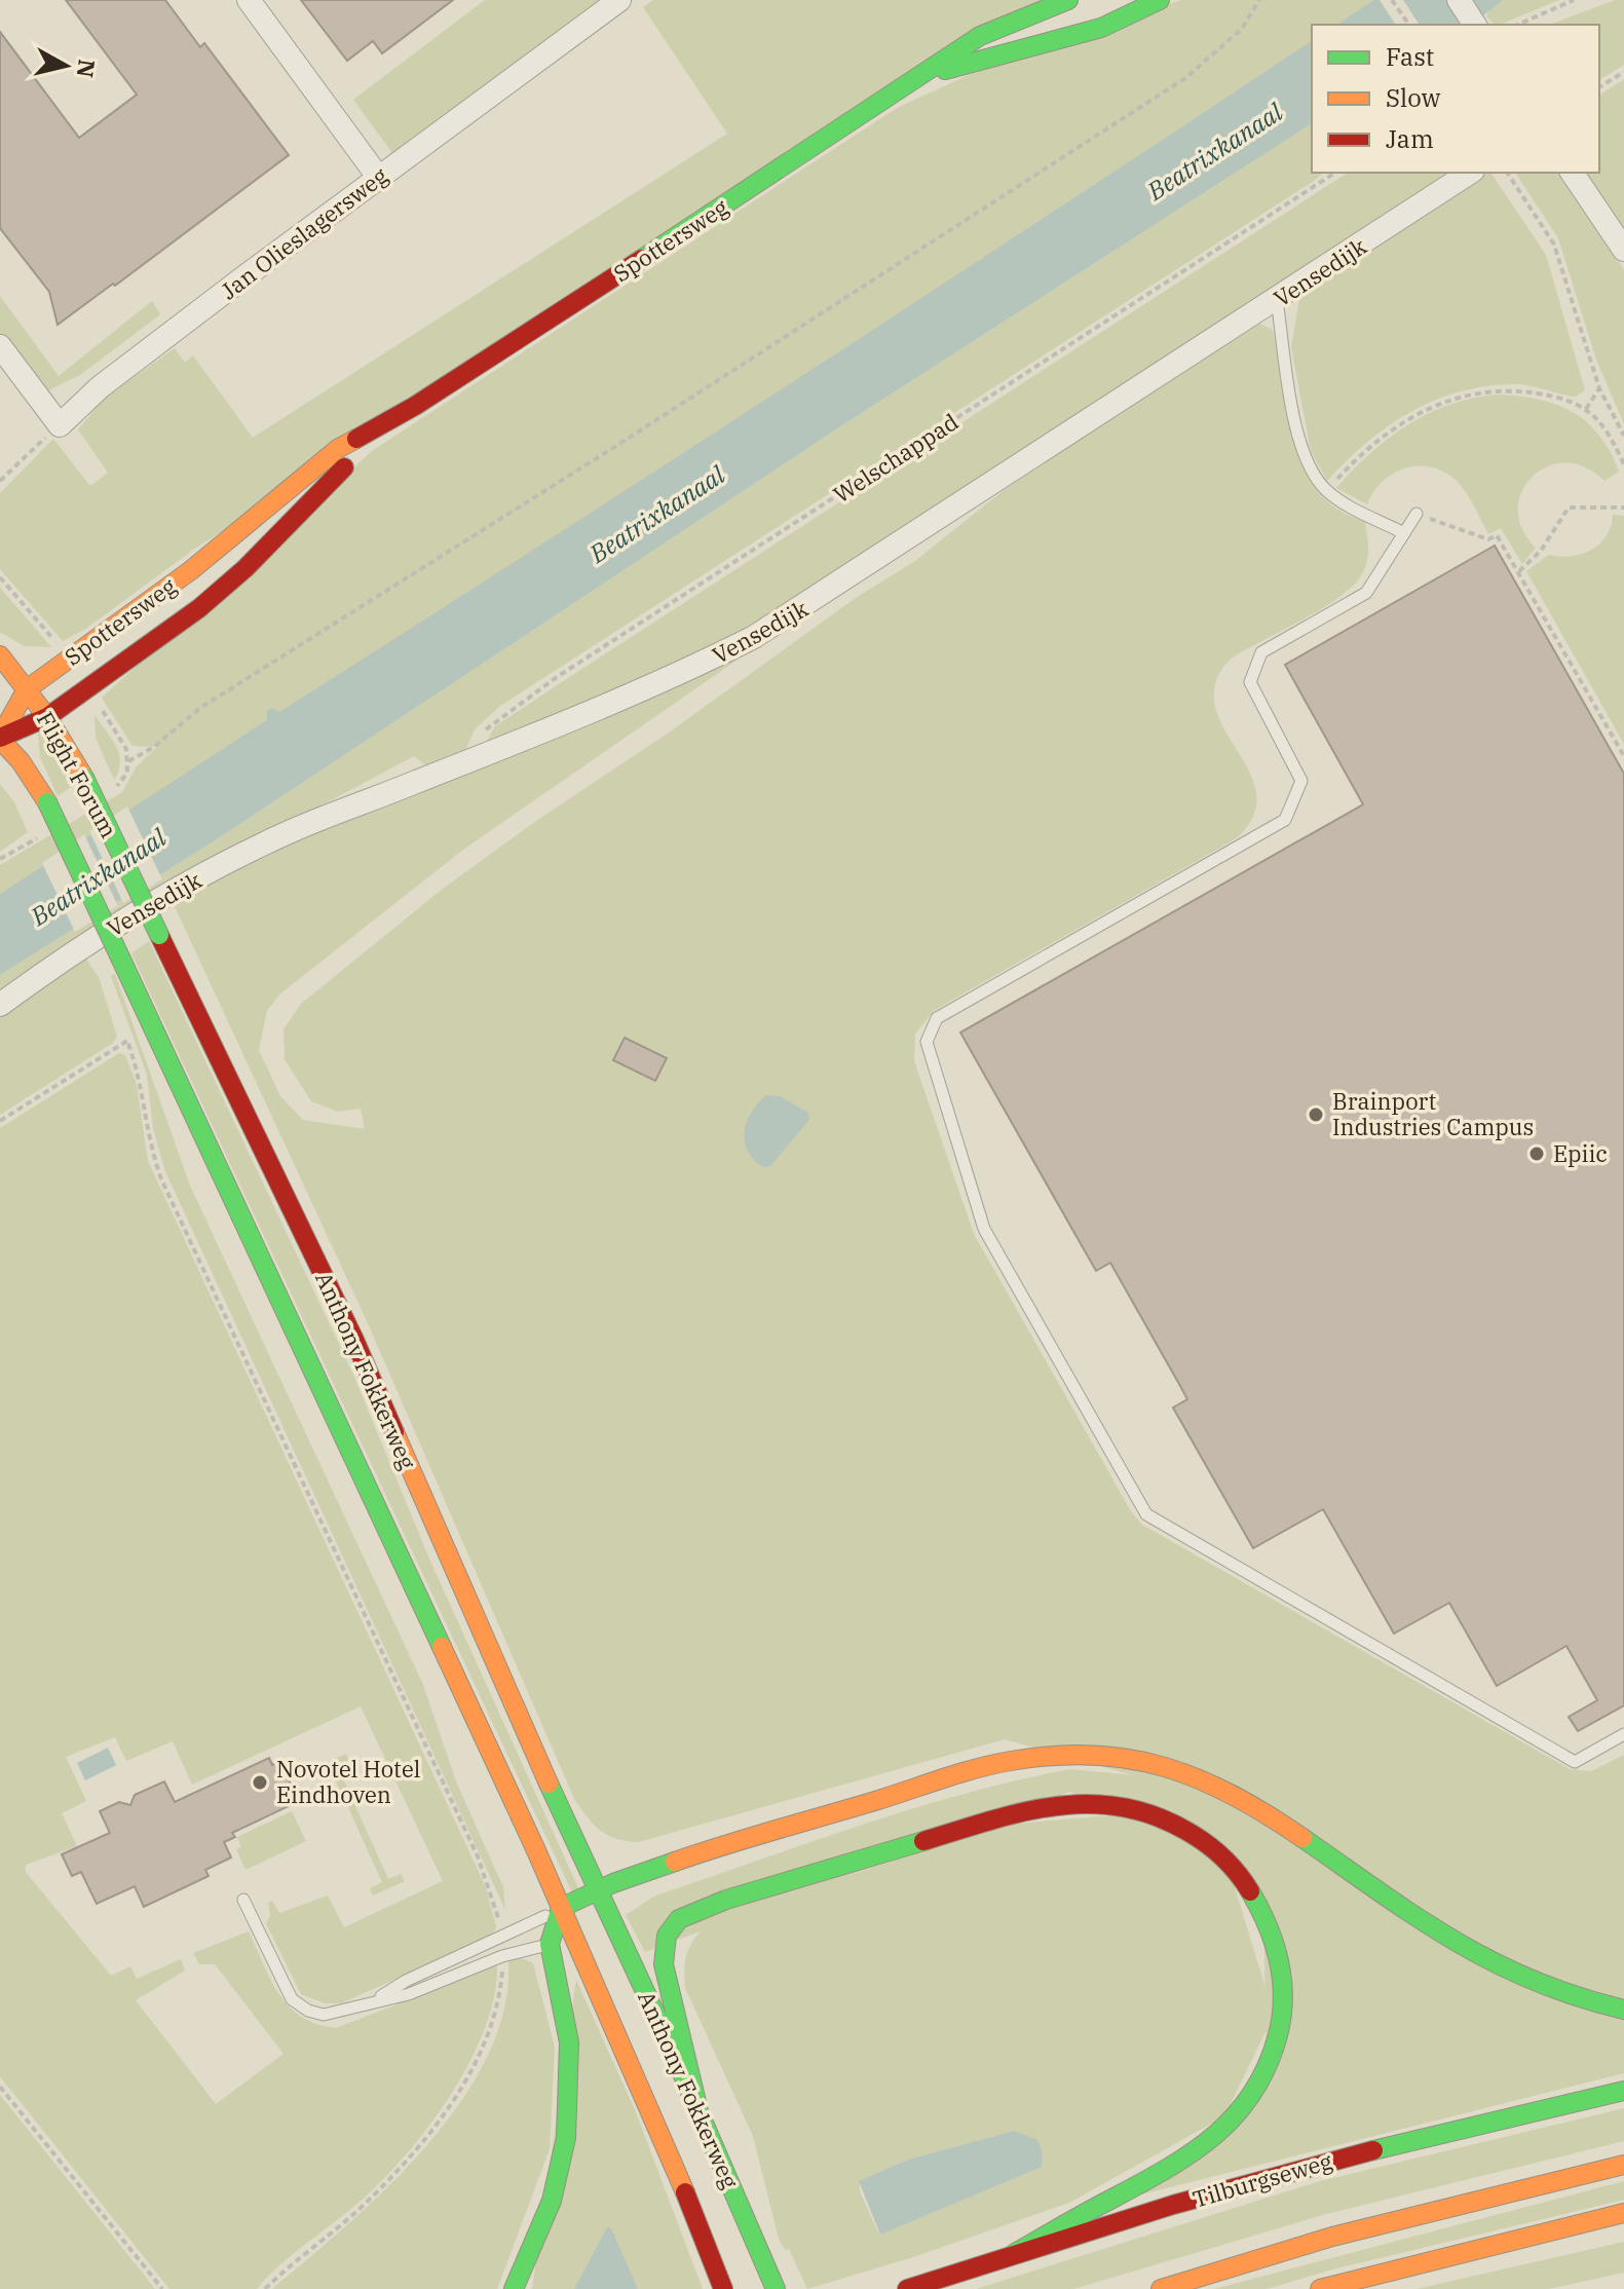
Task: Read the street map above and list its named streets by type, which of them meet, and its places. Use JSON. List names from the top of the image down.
{
  "streets": {
    "main road": [
      "Spottersweg",
      "Flight Forum",
      "Anthony Fokkerweg",
      "Tilburgseweg"
    ],
    "street": ["Jan Olieslagersweg", "Vensedijk"],
    "path": ["Welschappad"]
  },
  "crossings": [
    ["Spottersweg", "Flight Forum"],
    ["Vensedijk", "Welschappad"],
    ["Flight Forum", "Anthony Fokkerweg"]
  ],
  "water": ["Beatrixkanaal"],
  "places": ["Brainport Industries Campus", "Epiic", "Novotel Hotel Eindhoven"],
  "legend": ["Fast", "Slow", "Jam"],
  "north": "right"
}
